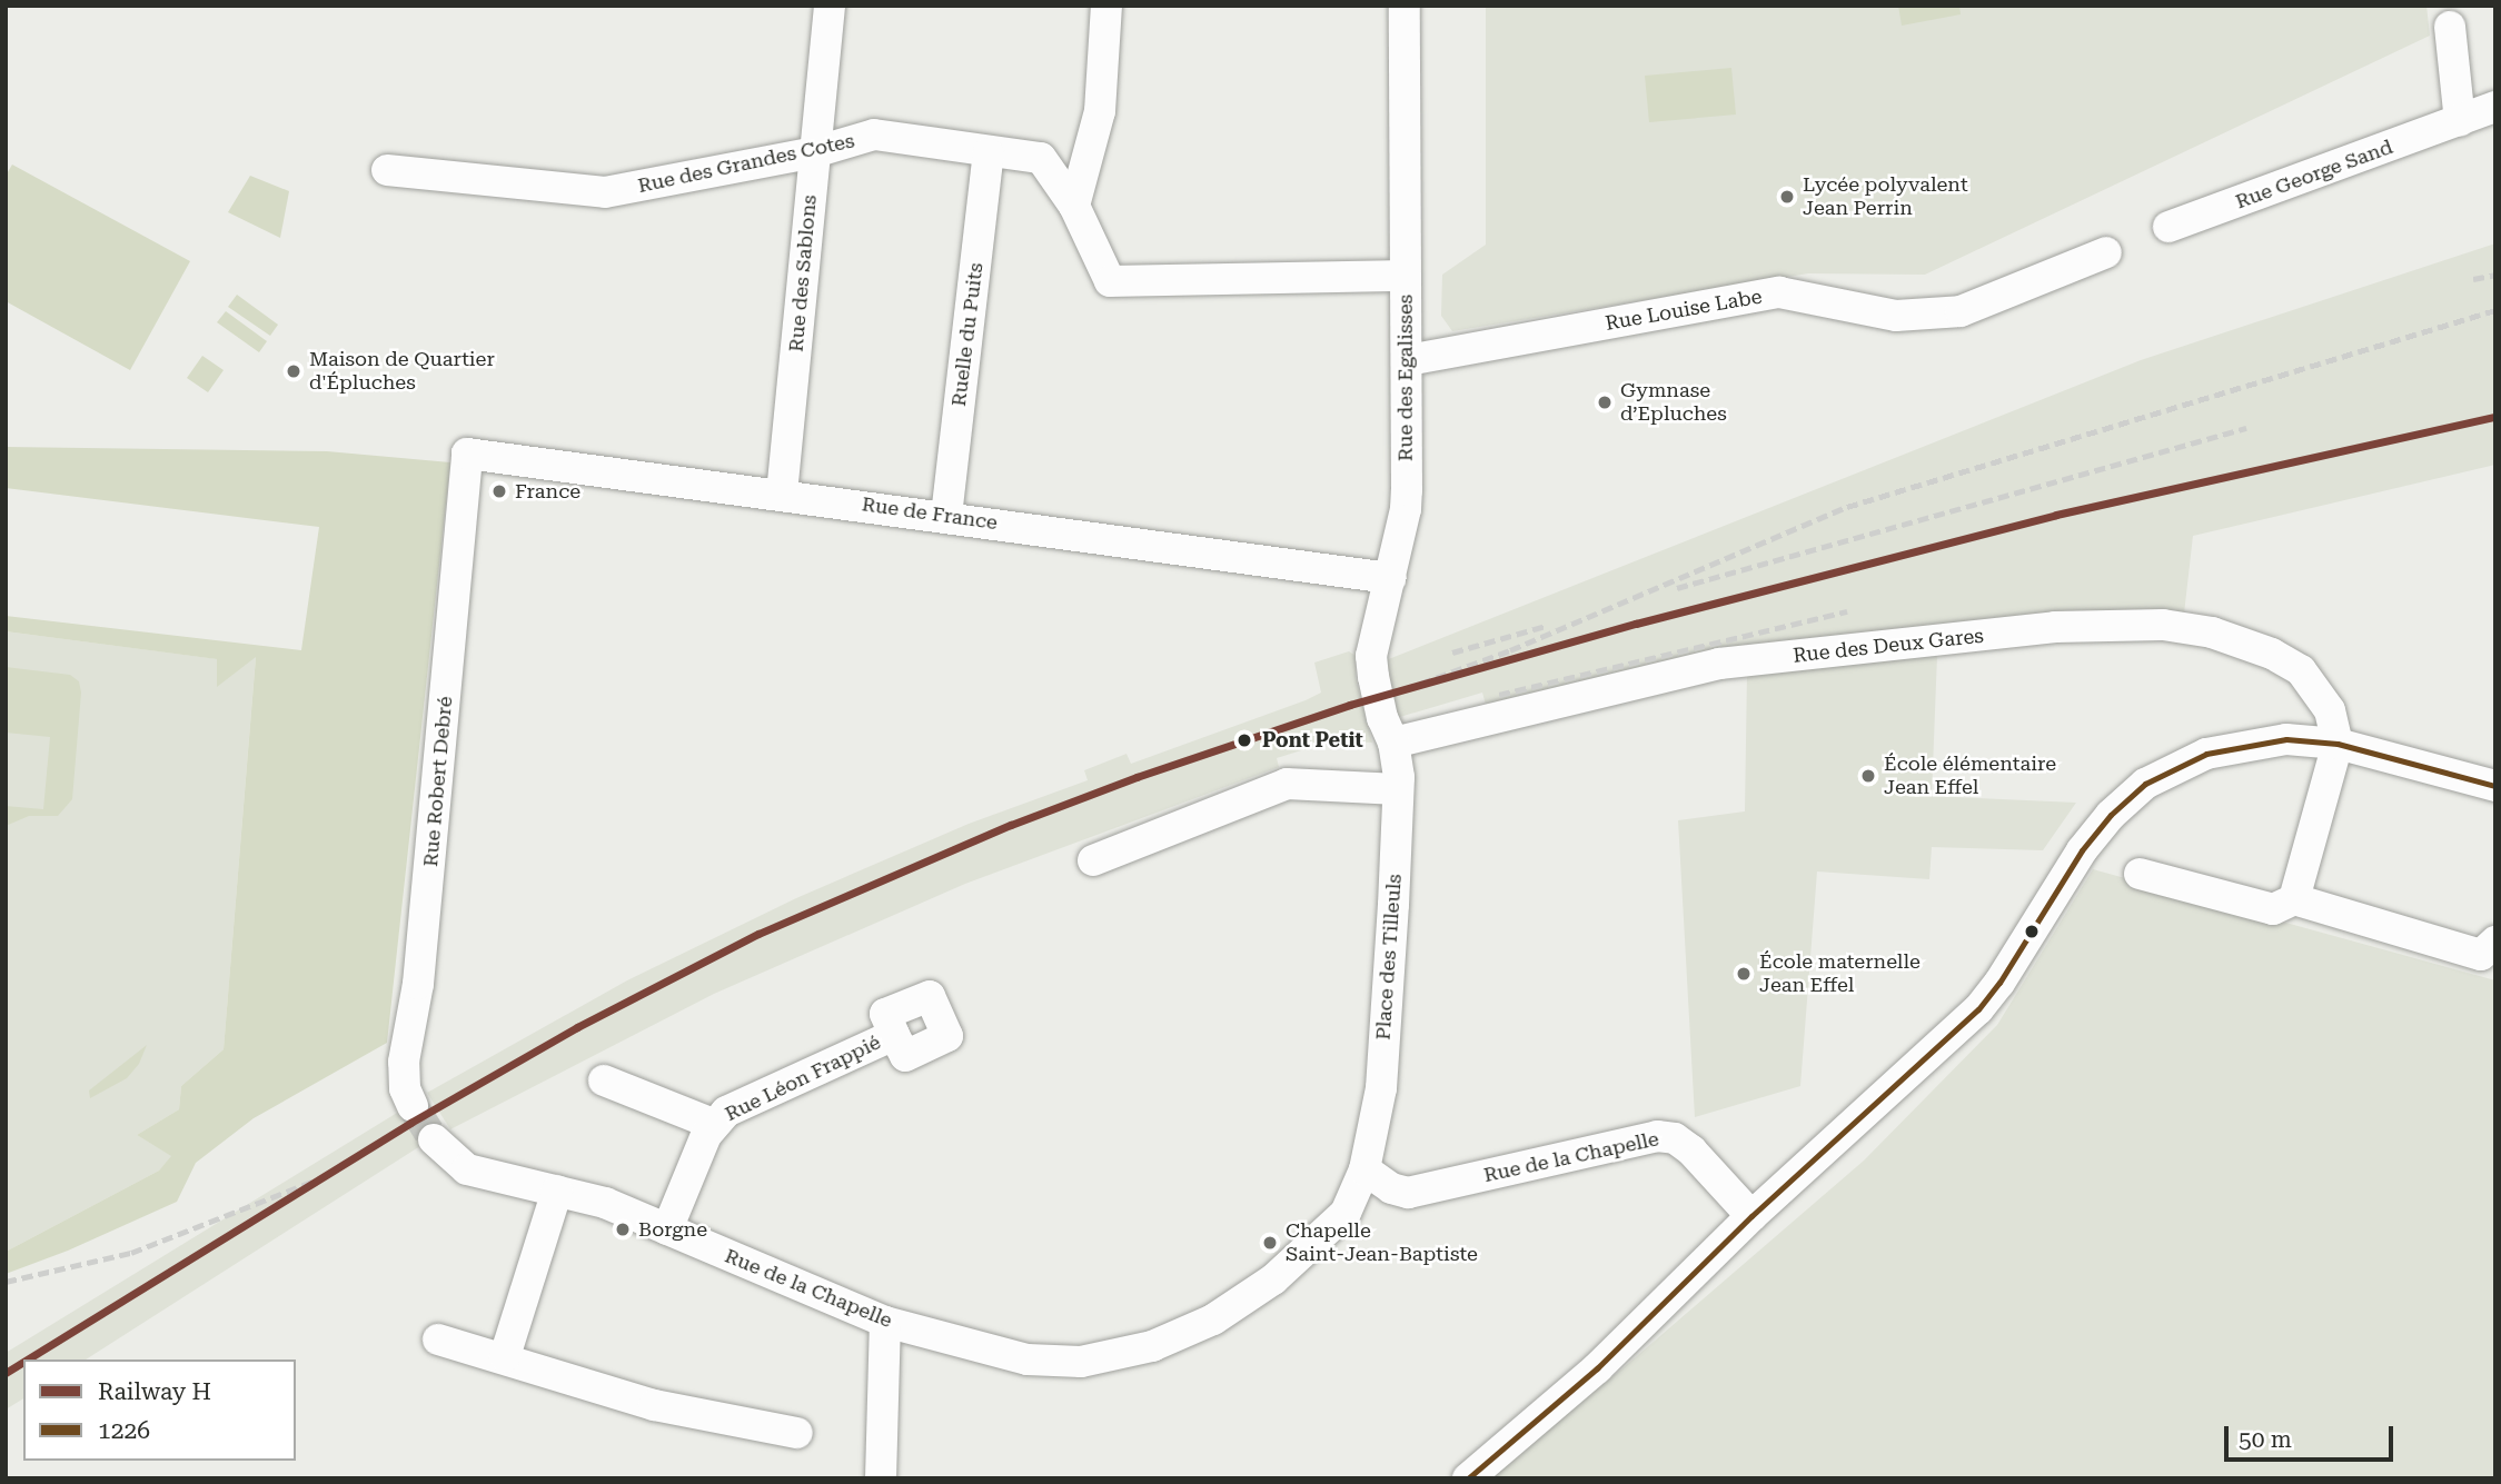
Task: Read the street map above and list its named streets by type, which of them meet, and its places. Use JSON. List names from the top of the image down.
{
  "streets": {
    "street": [
      "Rue des Grandes Cotes",
      "Rue George Sand",
      "Rue des Sablons",
      "Rue Louise Labe",
      "Ruelle du Puits",
      "Rue des Egalisses",
      "Rue de France",
      "Rue des Deux Gares",
      "Rue Robert Debré",
      "Place des Tilleuls",
      "Rue Léon Frappié",
      "Rue de la Chapelle"
    ]
  },
  "crossings": [
    ["Rue des Grandes Cotes", "Rue des Sablons"],
    ["Rue des Grandes Cotes", "Ruelle du Puits"],
    ["Rue des Grandes Cotes", "Rue des Egalisses"],
    ["Rue des Sablons", "Rue de France"],
    ["Rue Louise Labe", "Rue des Egalisses"],
    ["Ruelle du Puits", "Rue de France"],
    ["Rue des Egalisses", "Rue de France"],
    ["Rue des Egalisses", "Rue des Deux Gares"],
    ["Rue des Egalisses", "Place des Tilleuls"],
    ["Rue de France", "Rue Robert Debré"],
    ["Rue des Deux Gares", "Place des Tilleuls"],
    ["Place des Tilleuls", "Rue de la Chapelle"],
    ["Rue Léon Frappié", "Rue de la Chapelle"]
  ],
  "places": [
    "Lycée polyvalent Jean Perrin",
    "Maison de Quartier d'Épluches",
    "Gymnase d’Epluches",
    "France",
    "Pont Petit",
    "École élémentaire Jean Effel",
    "École maternelle Jean Effel",
    "Borgne",
    "Chapelle Saint-Jean-Baptiste"
  ],
  "lines": ["rail line H", "transit line 1226"],
  "legend": ["Railway H", "1226"],
  "scale_bar": "50 m"
}
